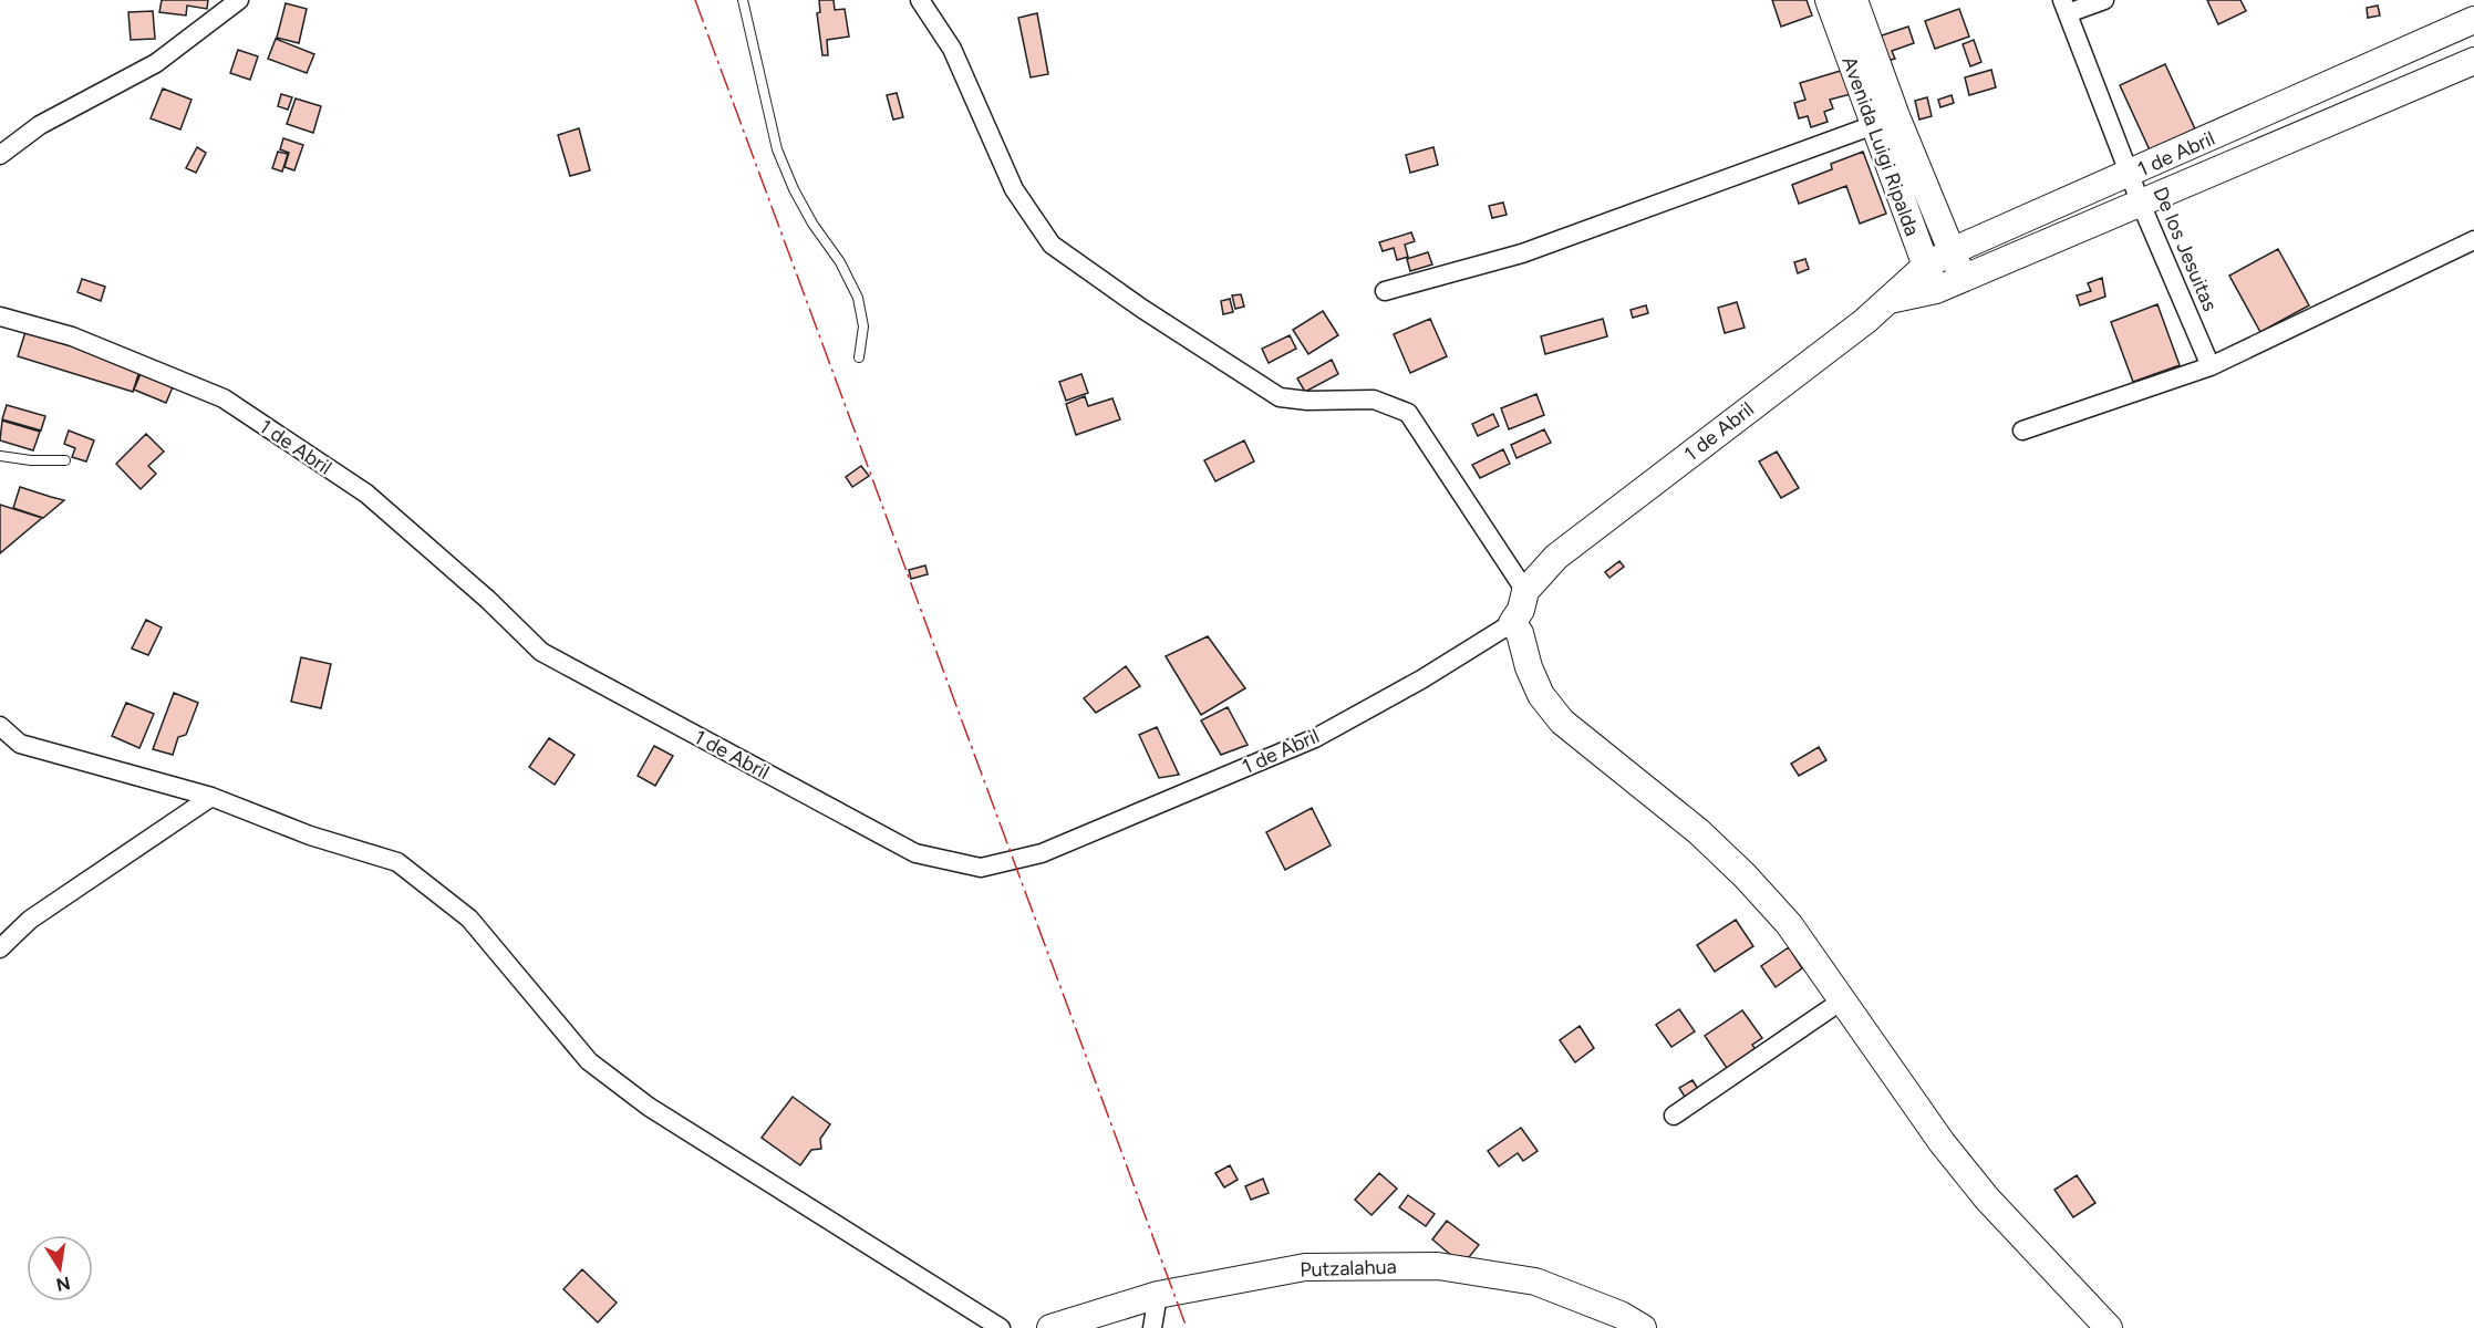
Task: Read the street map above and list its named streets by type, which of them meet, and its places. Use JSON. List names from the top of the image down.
{
  "streets": {
    "street": [
      "Avenida Luigi Ripalda",
      "1 de Abril",
      "De los Jesuitas",
      "Putzalahua"
    ]
  },
  "crossings": [
    ["Avenida Luigi Ripalda", "1 de Abril"],
    ["1 de Abril", "De los Jesuitas"]
  ],
  "north": "bottom"
}
